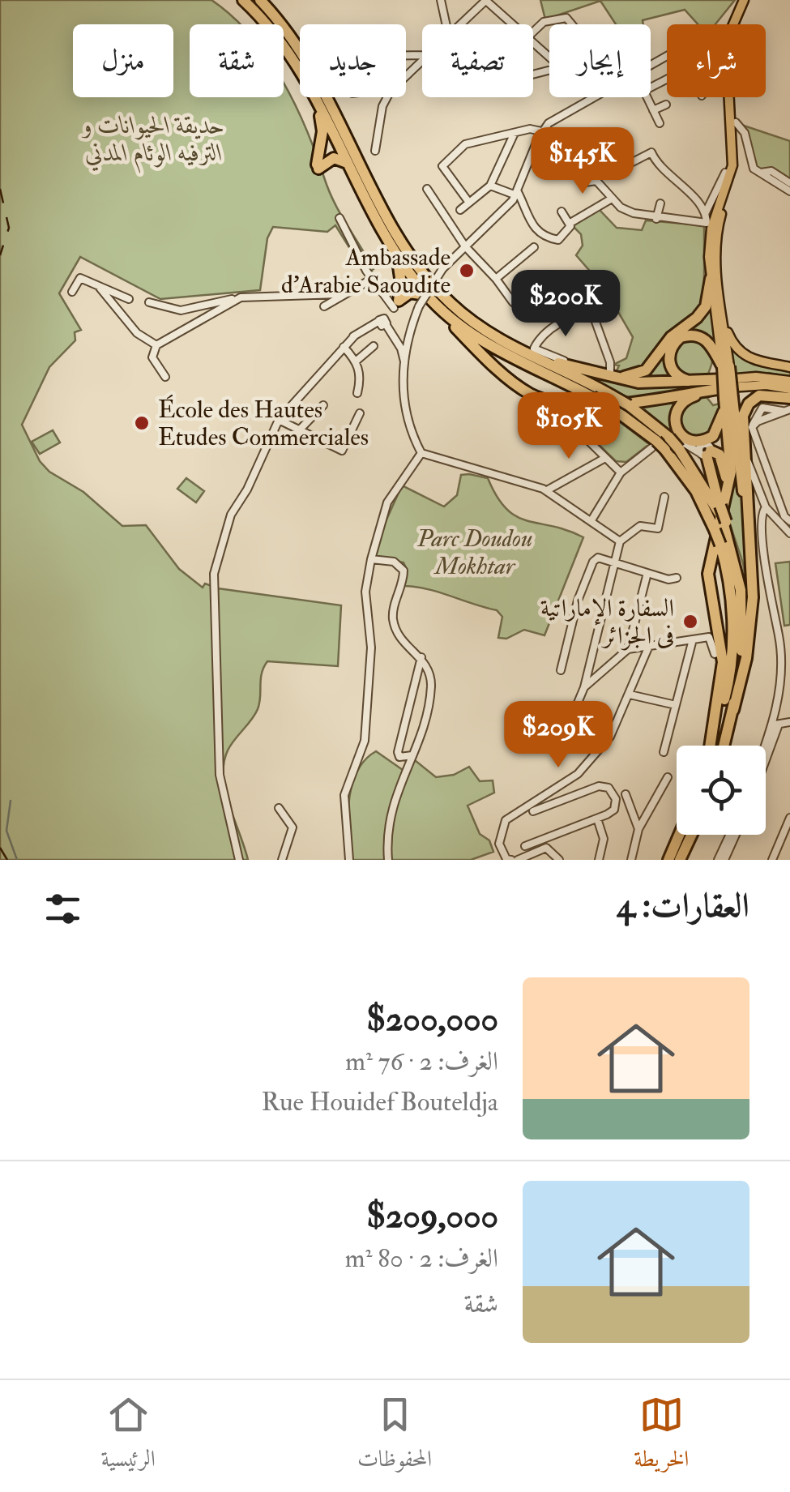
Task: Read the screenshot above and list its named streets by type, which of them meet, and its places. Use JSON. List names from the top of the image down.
{
  "parks": ["حديقة الحيوانات و الترفيه الوئام المدني", "Parc Doudou Mokhtar"],
  "places": ["Ambassade d'Arabie Saoudite", "École des Hautes Etudes Commerciales", "السفارة الإماراتية فى الجزائر"],
  "page": {
    "chip": [
      "شراء",
      "إيجار",
      "تصفية",
      "جديد",
      "شقة",
      "منزل"
    ],
    "price": [
      "$145K",
      "$200K",
      "$105K",
      "$209K"
    ],
    "heading": "العقارات: 4",
    "list": [
      {
        "name": "$200,000",
        "note": "الغرف: 2 · 76 m² · Rue Houidef Bouteldja"
      },
      {
        "name": "$209,000",
        "note": "الغرف: 2 · 80 m² · شقة"
      }
    ],
    "tabs": ["الخريطة", "المحفوظات", "الرئيسية"]
  }
}
